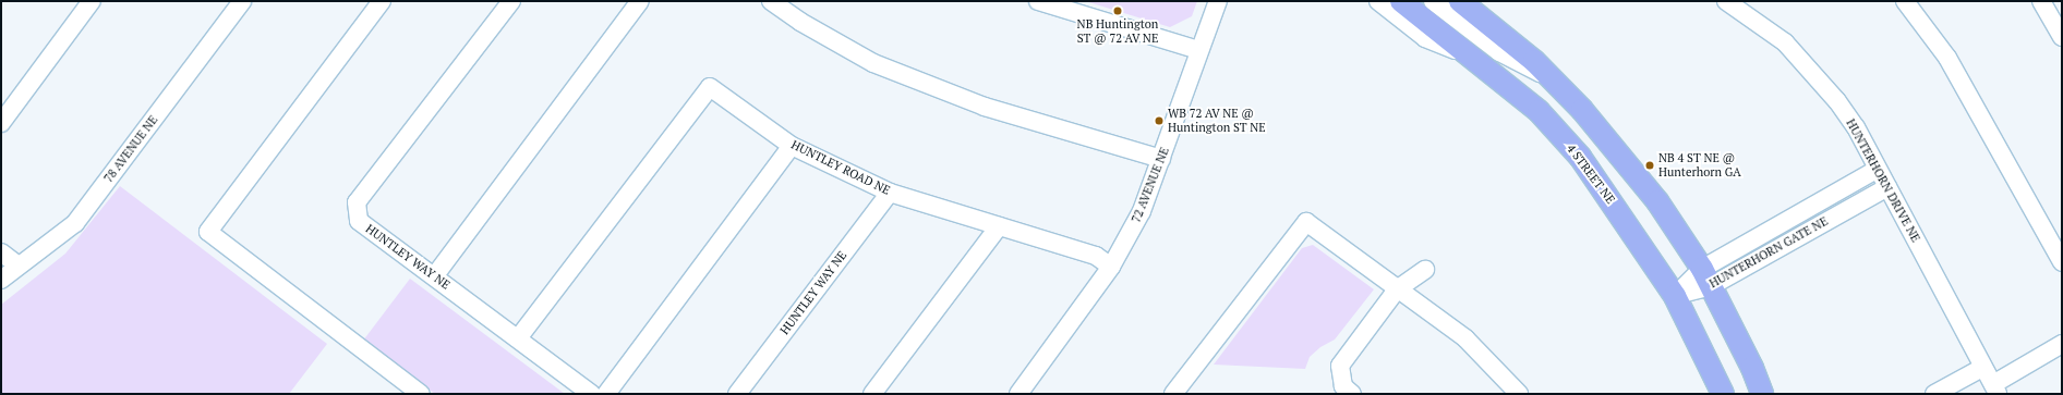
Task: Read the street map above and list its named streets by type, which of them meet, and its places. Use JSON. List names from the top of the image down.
{
  "streets": {
    "main road": ["4 STREET NE"],
    "street": [
      "78 AVENUE NE",
      "HUNTLEY ROAD NE",
      "HUNTERHORN DRIVE NE",
      "72 AVENUE NE",
      "HUNTERHORN GATE NE",
      "HUNTLEY WAY NE"
    ]
  },
  "crossings": [
    ["HUNTLEY ROAD NE", "72 AVENUE NE"],
    ["HUNTLEY ROAD NE", "HUNTLEY WAY NE"],
    ["4 STREET NE", "HUNTERHORN GATE NE"],
    ["HUNTERHORN DRIVE NE", "HUNTERHORN GATE NE"]
  ],
  "places": ["NB Huntington ST @ 72 AV NE", "WB 72 AV NE @ Huntington ST NE", "NB 4 ST NE @ Hunterhorn GA"]
}
